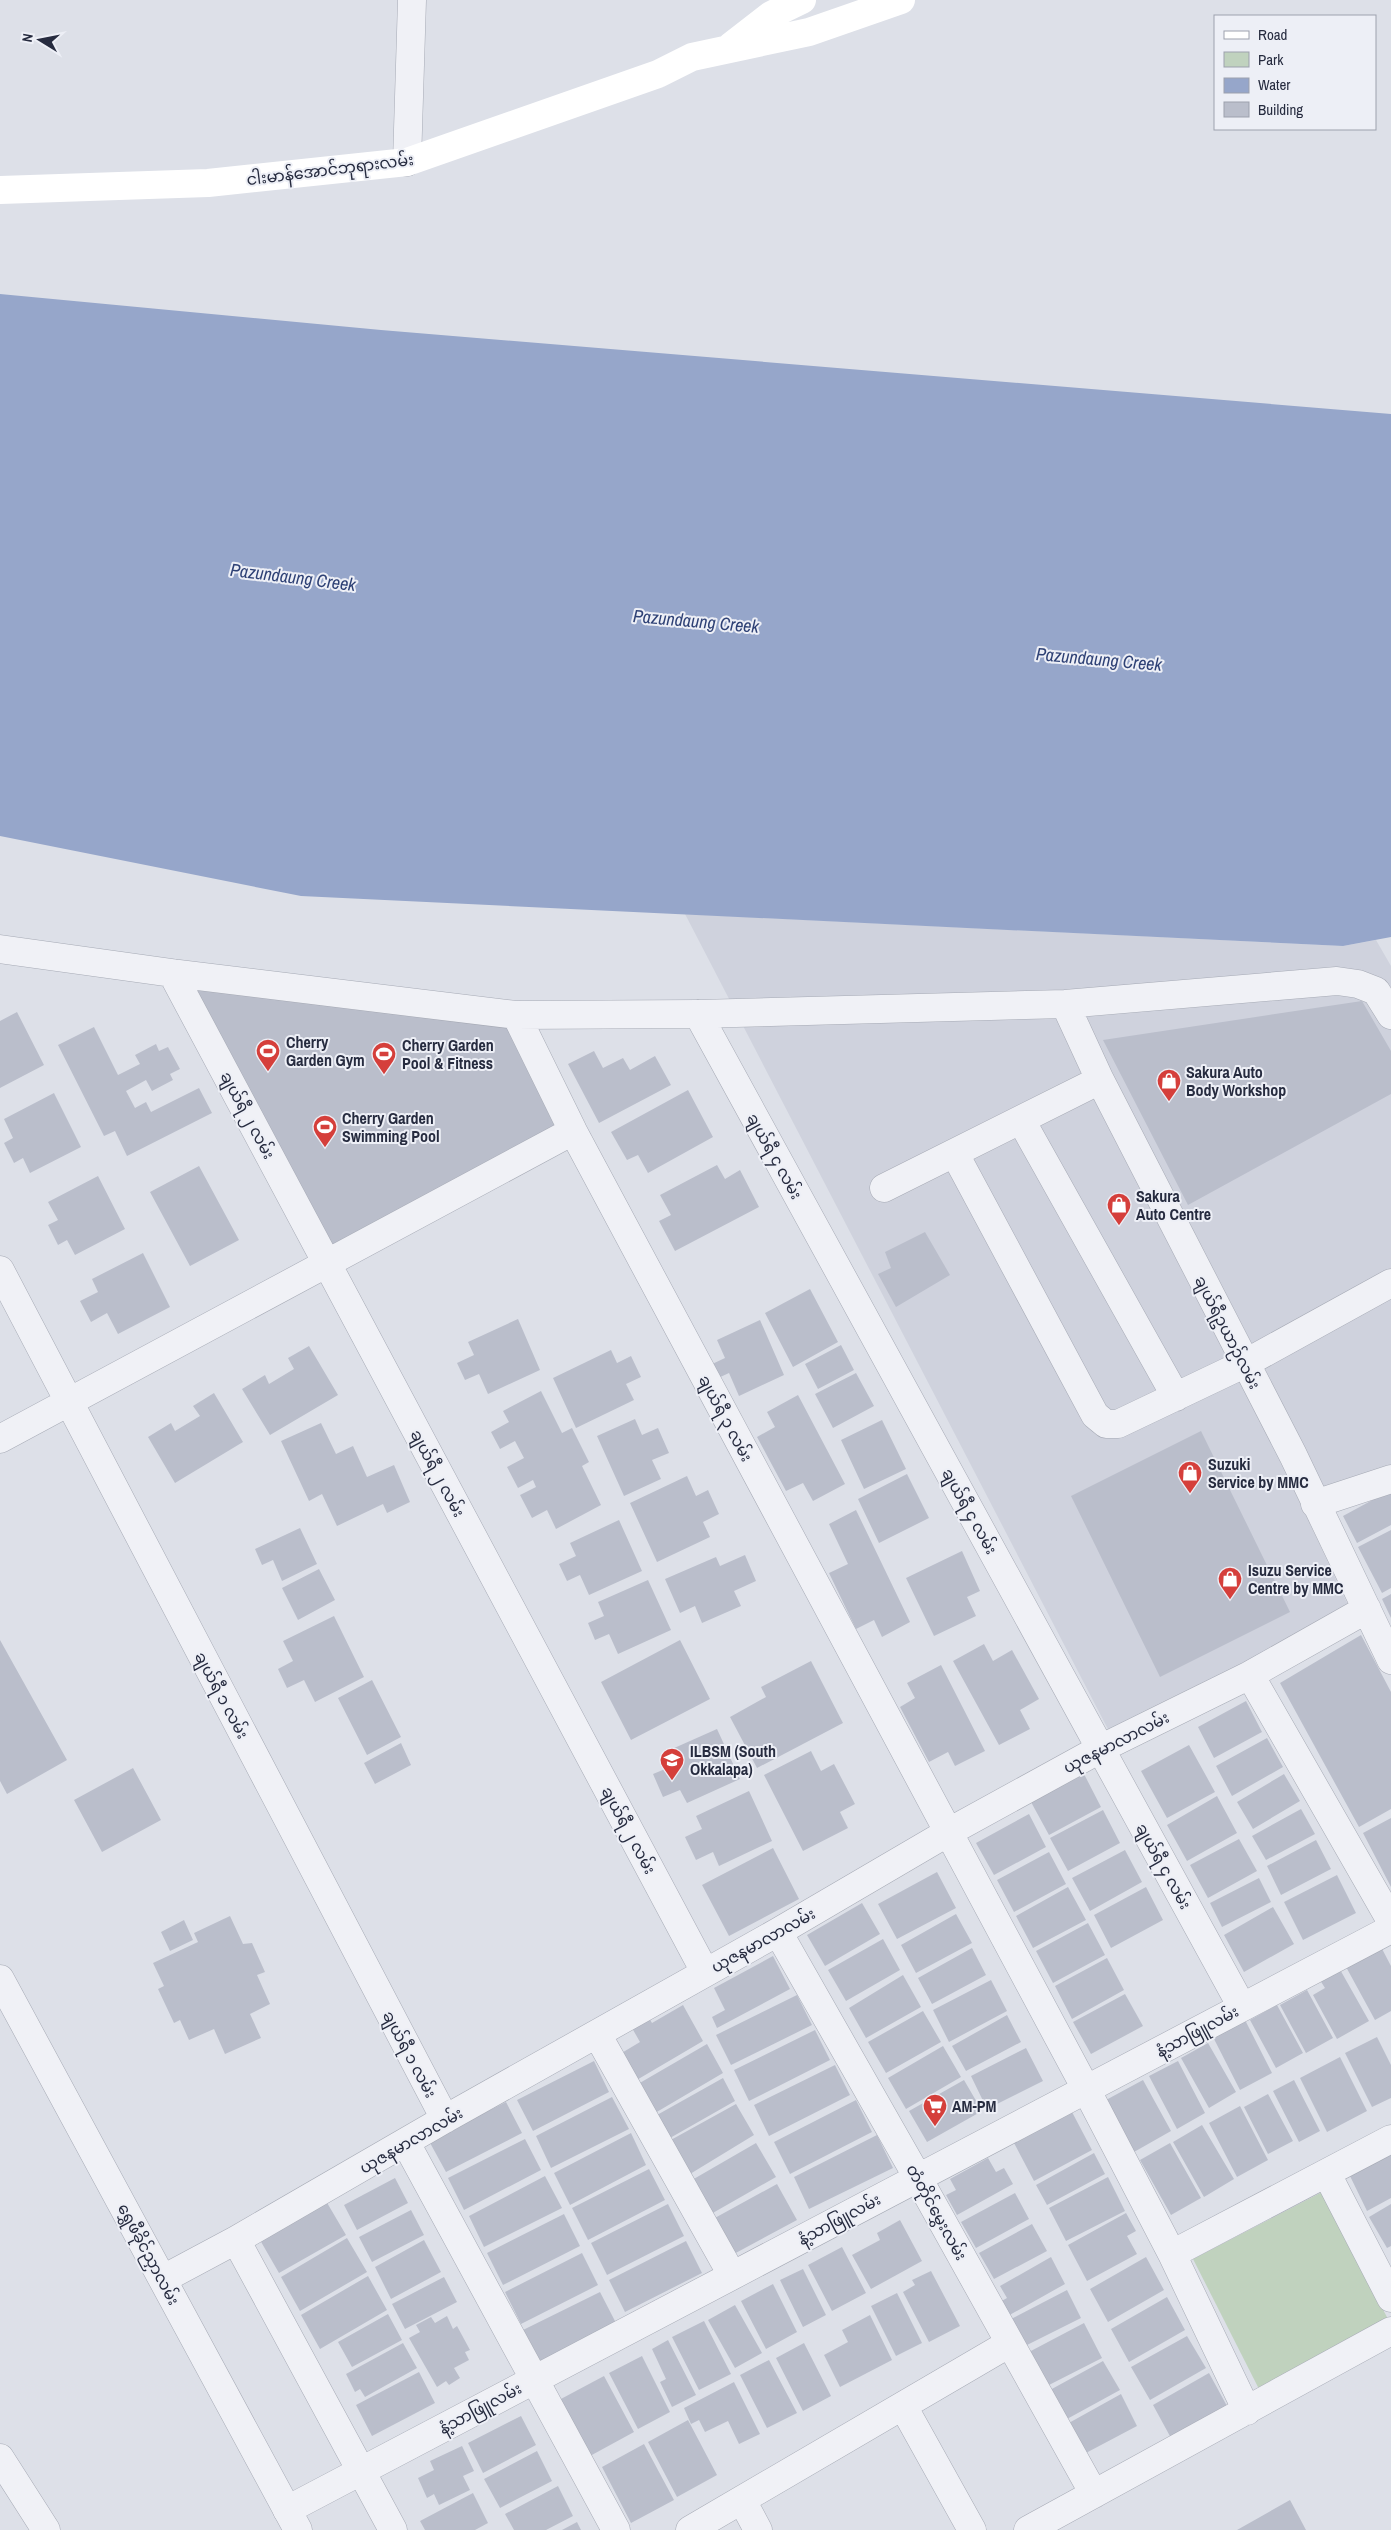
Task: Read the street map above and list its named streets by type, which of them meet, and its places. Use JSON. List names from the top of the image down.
{
  "streets": {
    "main road": ["ငါးမာန်အောင်ဘုရားလမ်း"],
    "street": [
      "ချယ်ရီ ၂ လမ်း",
      "ချယ်ရီ ၄ လမ်း",
      "ချယ်ရီဥယာဉ်လမ်း",
      "ချယ်ရီ ၃ လမ်း",
      "ချယ်ရီ ၁ လမ်း",
      "ယုဇနမာလာလမ်း",
      "နံ့သာဖြူလမ်း",
      "တံတိုင်မွှေးလမ်း",
      "ရွှေဖီခိုင်ညှာလမ်း"
    ]
  },
  "crossings": [
    ["ချယ်ရီ ၂ လမ်း", "ယုဇနမာလာလမ်း"],
    ["ချယ်ရီ ၄ လမ်း", "ယုဇနမာလာလမ်း"],
    ["ချယ်ရီ ၄ လမ်း", "နံ့သာဖြူလမ်း"],
    ["ချယ်ရီဥယာဉ်လမ်း", "ယုဇနမာလာလမ်း"],
    ["ချယ်ရီ ၃ လမ်း", "ယုဇနမာလာလမ်း"],
    ["ချယ်ရီ ၁ လမ်း", "ယုဇနမာလာလမ်း"],
    ["ယုဇနမာလာလမ်း", "တံတိုင်မွှေးလမ်း"],
    ["ယုဇနမာလာလမ်း", "ရွှေဖီခိုင်ညှာလမ်း"],
    ["နံ့သာဖြူလမ်း", "တံတိုင်မွှေးလမ်း"],
    ["နံ့သာဖြူလမ်း", "ရွှေဖီခိုင်ညှာလမ်း"]
  ],
  "water": ["Pazundaung Creek"],
  "places": {
    "sports": ["Cherry Garden Gym", "Cherry Garden Pool & Fitness", "Cherry Garden Swimming Pool"],
    "shop": [
      "Sakura Auto Body Workshop",
      "Sakura Auto Centre",
      "Suzuki Service by MMC",
      "Isuzu Service Centre by MMC"
    ],
    "school or university": ["ILBSM (South Okkalapa)"],
    "supermarket": ["AM-PM"]
  },
  "legend": [
    "Road",
    "Park",
    "Water",
    "Building"
  ],
  "north": "left"
}
